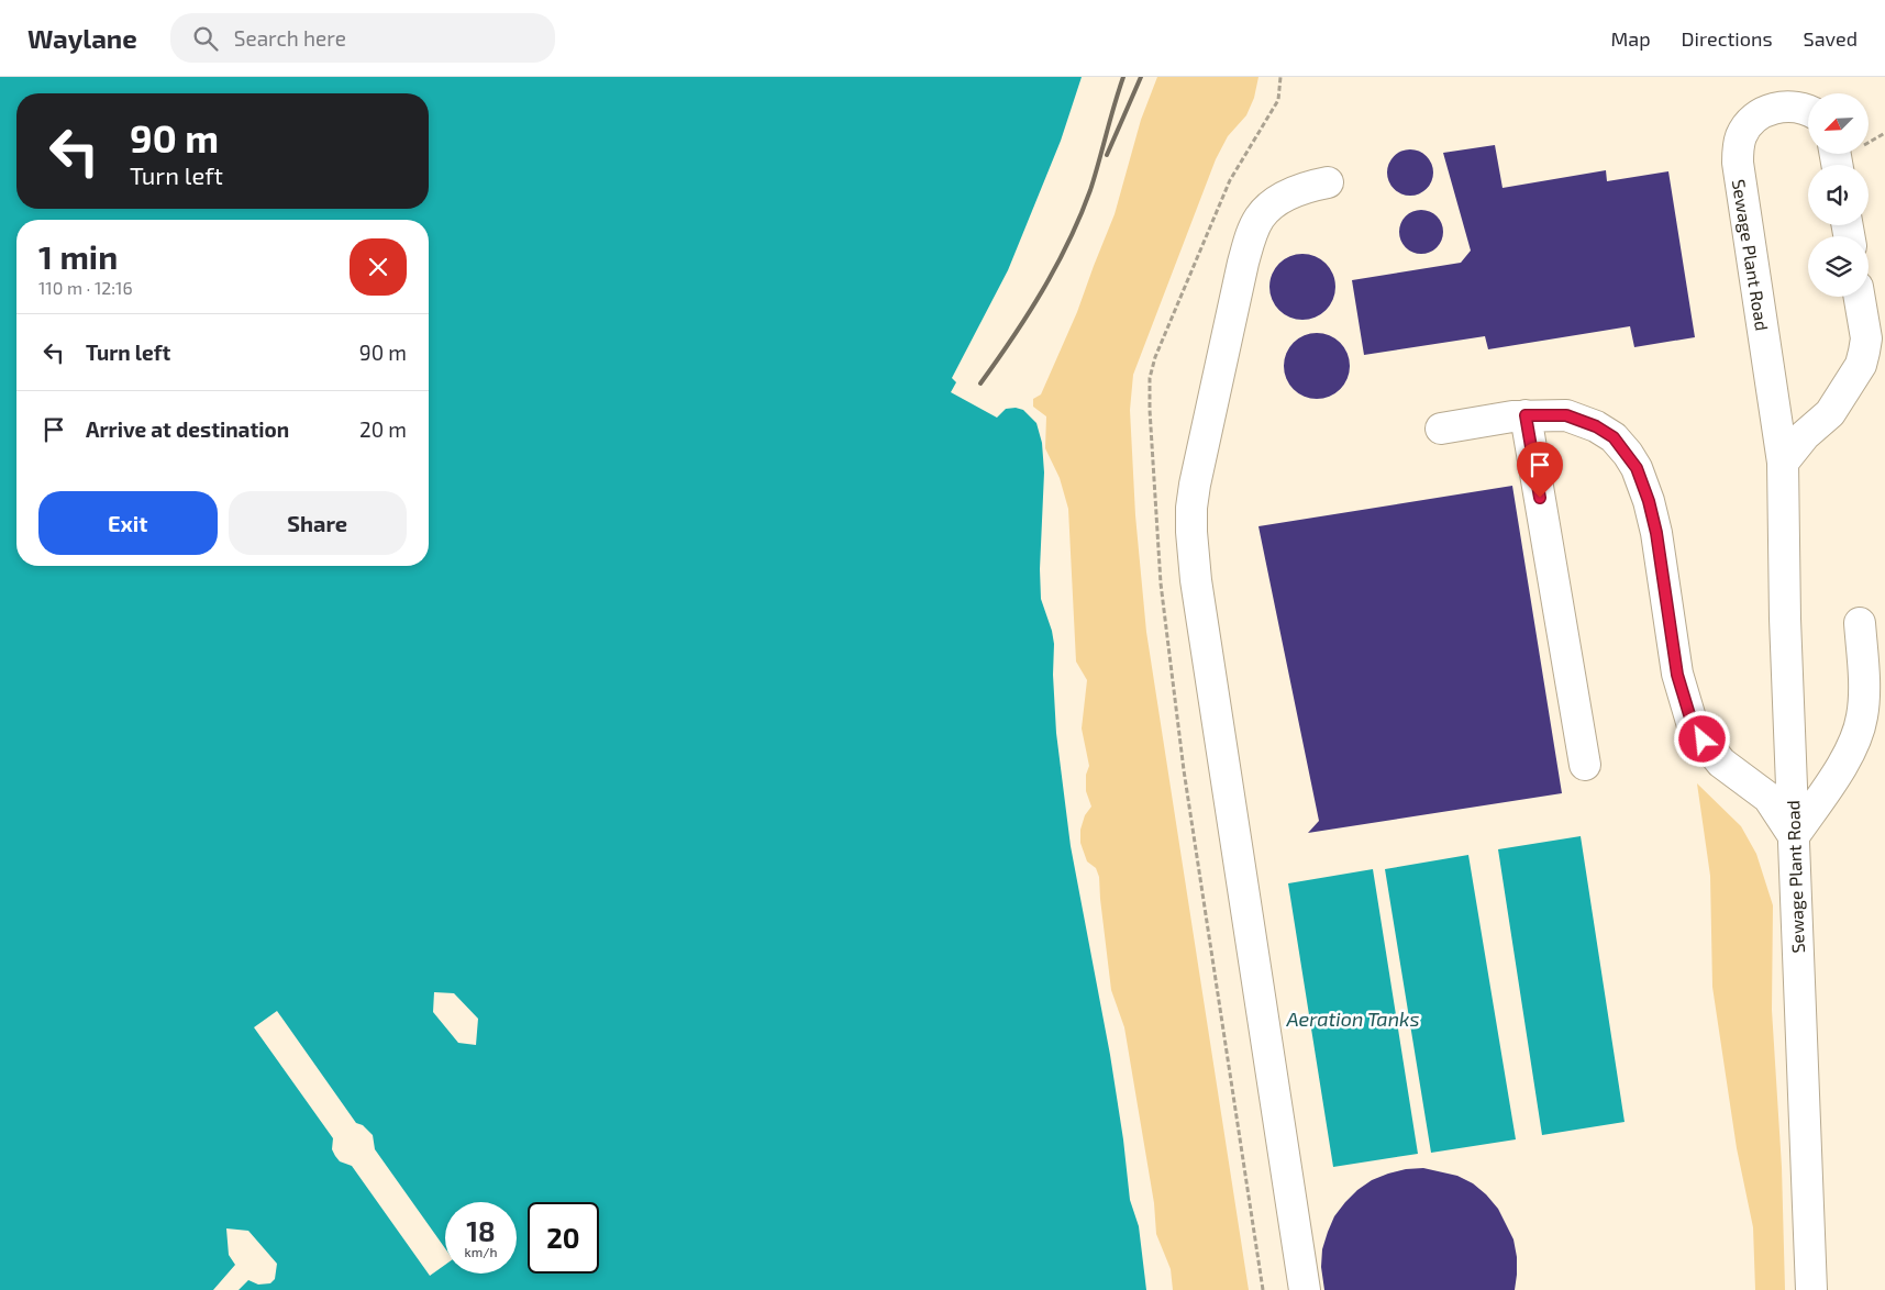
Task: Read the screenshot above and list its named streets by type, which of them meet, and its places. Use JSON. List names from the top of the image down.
{
  "streets": {
    "lane": ["Sewage Plant Road"]
  },
  "water": ["Aeration Tanks"],
  "north": "bottom left",
  "page": {
    "header": "Waylane",
    "search": "Search here",
    "nav": ["Map", "Directions", "Saved"],
    "turn": ["90 m", "Turn left"],
    "heading": ["1 min", "110 m · 12:16"],
    "list": [
      {
        "name": "Turn left",
        "value": "90 m"
      },
      {
        "name": "Arrive at destination",
        "value": "20 m"
      }
    ],
    "buttons": ["Exit", "Share"],
    "speed": "18 km/h",
    "limit": "20"
  }
}
